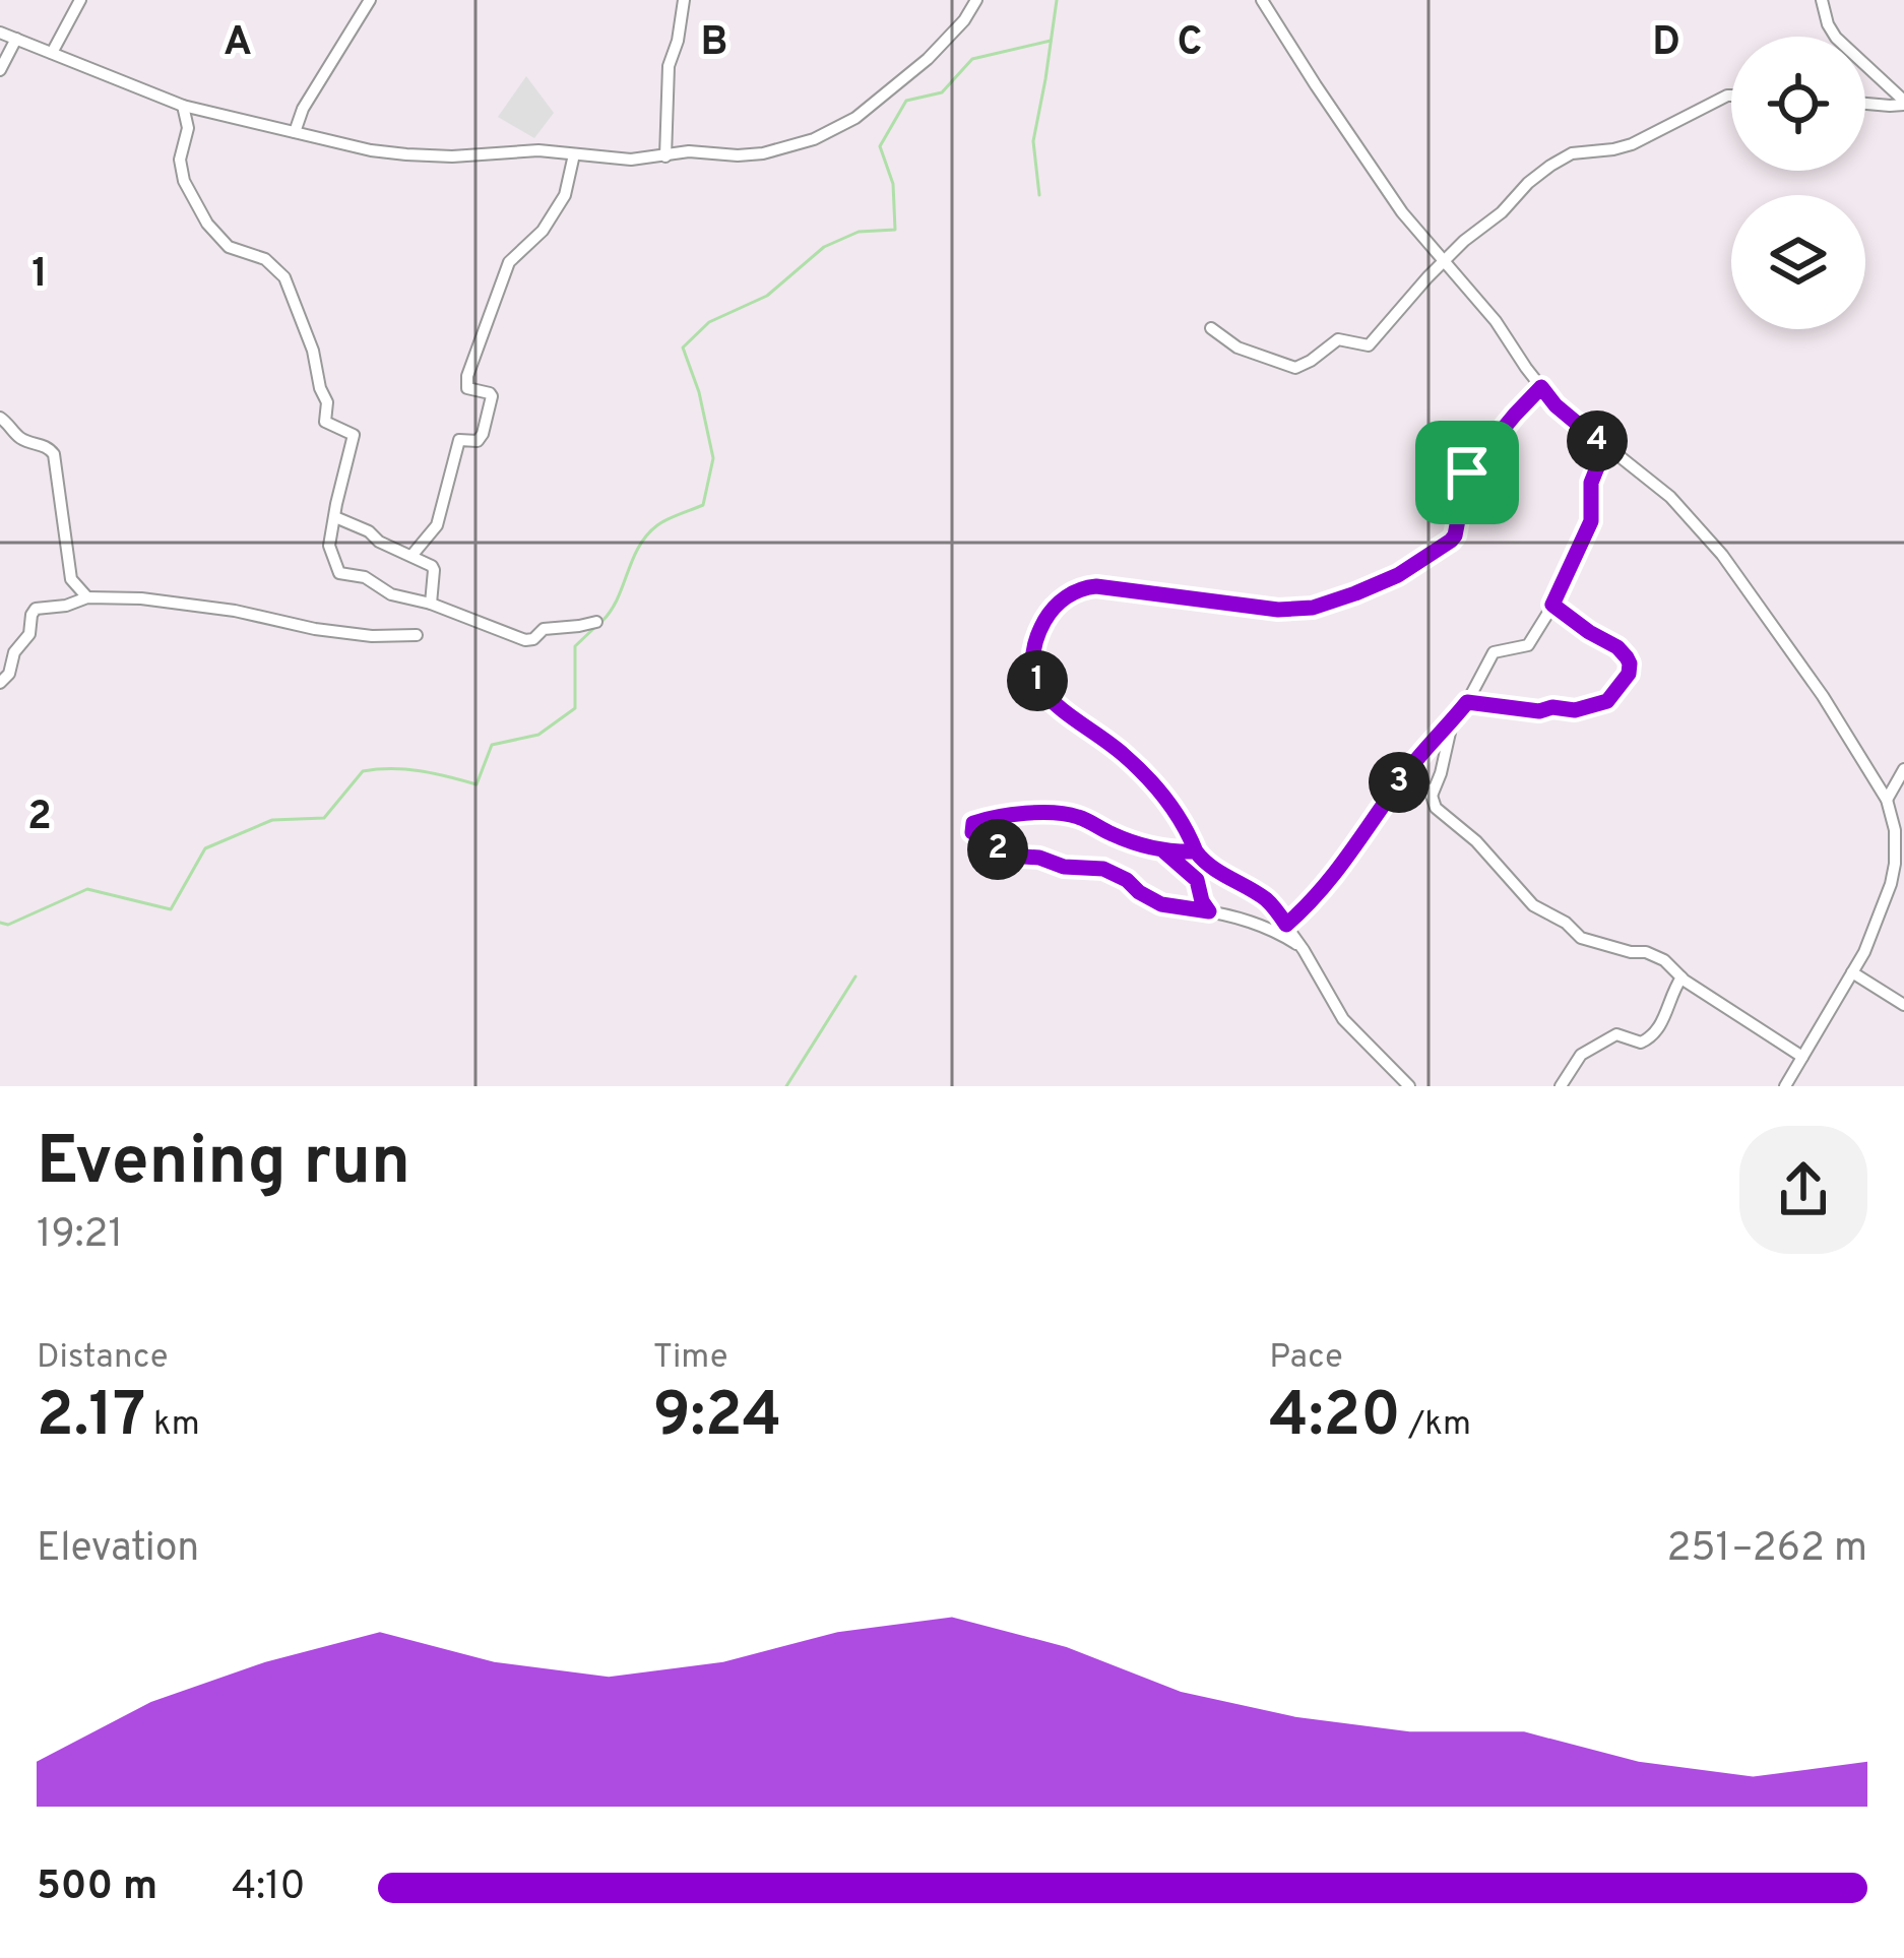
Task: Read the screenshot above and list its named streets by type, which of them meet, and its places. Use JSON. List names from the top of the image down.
{
  "page": {
    "pins": [
      "4",
      "1",
      "3",
      "2"
    ],
    "heading": ["Evening run", "19:21"],
    "stats": [
      ["Distance", "2.17 km"],
      ["Time", "9:24"],
      ["Pace", "4:20 /km"]
    ],
    "chart": ["Elevation", "251–262 m"],
    "list": [
      {
        "name": "500 m",
        "note": "4:10"
      }
    ]
  },
  "grid": {
    "columns": [
      "A",
      "B",
      "C",
      "D"
    ],
    "rows": ["1", "2"]
  }
}
